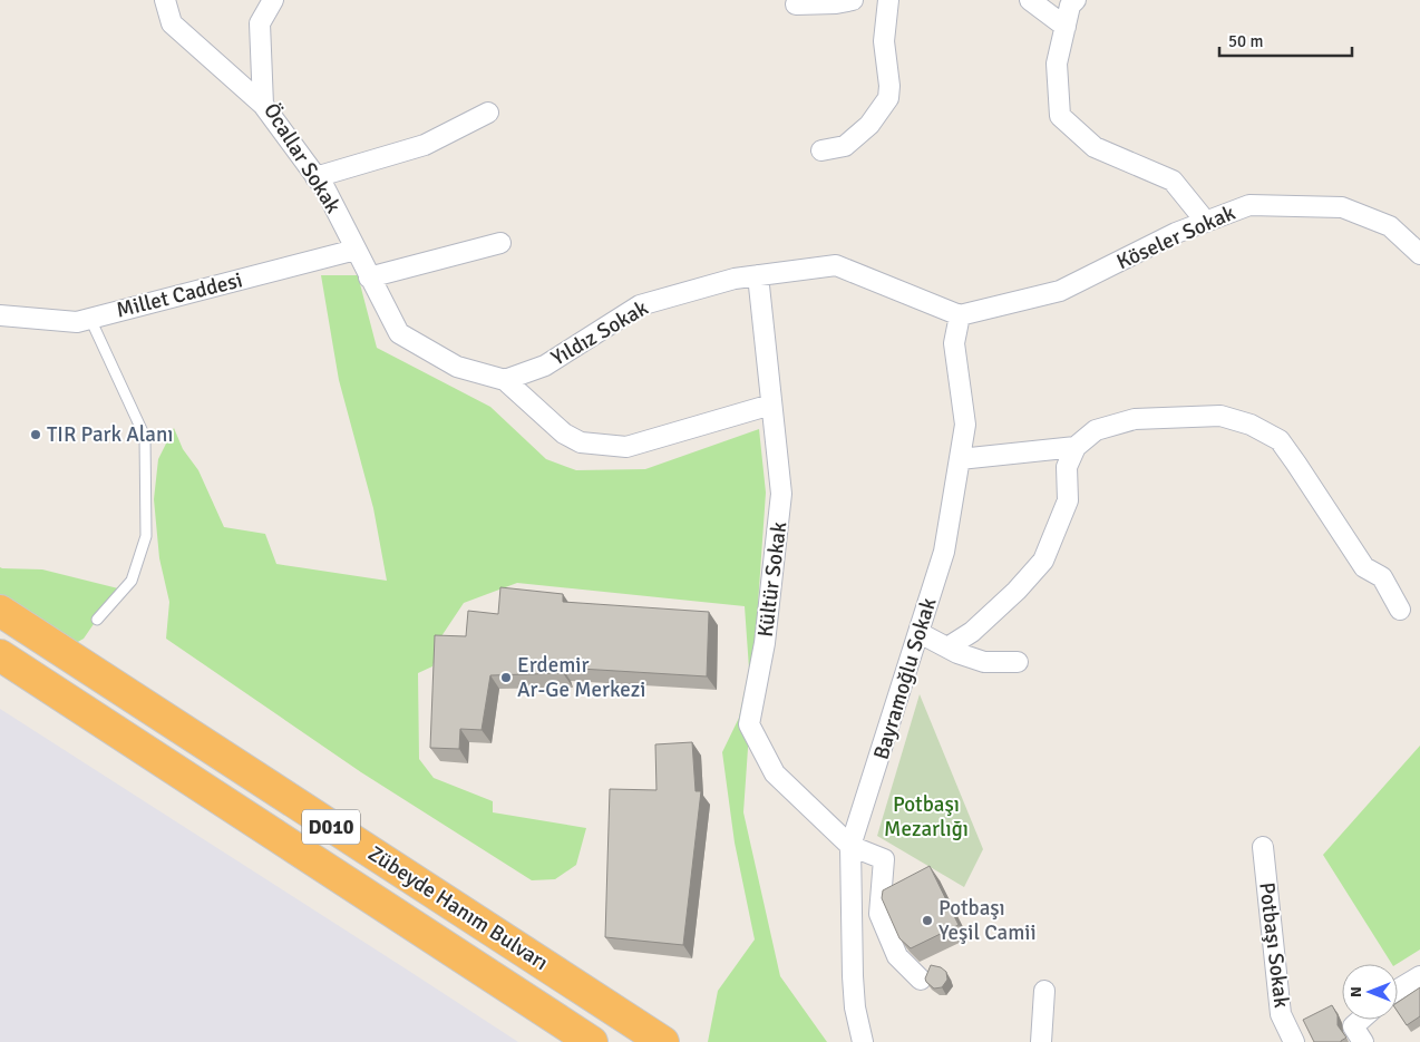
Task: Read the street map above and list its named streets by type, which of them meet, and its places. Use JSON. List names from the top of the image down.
{
  "streets": {
    "highway": ["D010", "Zübeyde Hanım Bulvarı"],
    "street": [
      "Öcallar Sokak",
      "Köseler Sokak",
      "Millet Caddesi",
      "Yıldız Sokak",
      "Kültür Sokak",
      "Bayramoğlu Sokak",
      "Potbaşı Sokak"
    ]
  },
  "crossings": [
    ["Öcallar Sokak", "Millet Caddesi"],
    ["Köseler Sokak", "Yıldız Sokak"],
    ["Köseler Sokak", "Bayramoğlu Sokak"],
    ["Yıldız Sokak", "Kültür Sokak"],
    ["Yıldız Sokak", "Bayramoğlu Sokak"],
    ["Kültür Sokak", "Bayramoğlu Sokak"]
  ],
  "parks": ["Potbaşı Mezarlığı"],
  "places": ["TIR Park Alanı", "Erdemir Ar-Ge Merkezi", "Potbaşı Yeşil Camii"],
  "scale_bar": "50 m",
  "north": "left"
}
